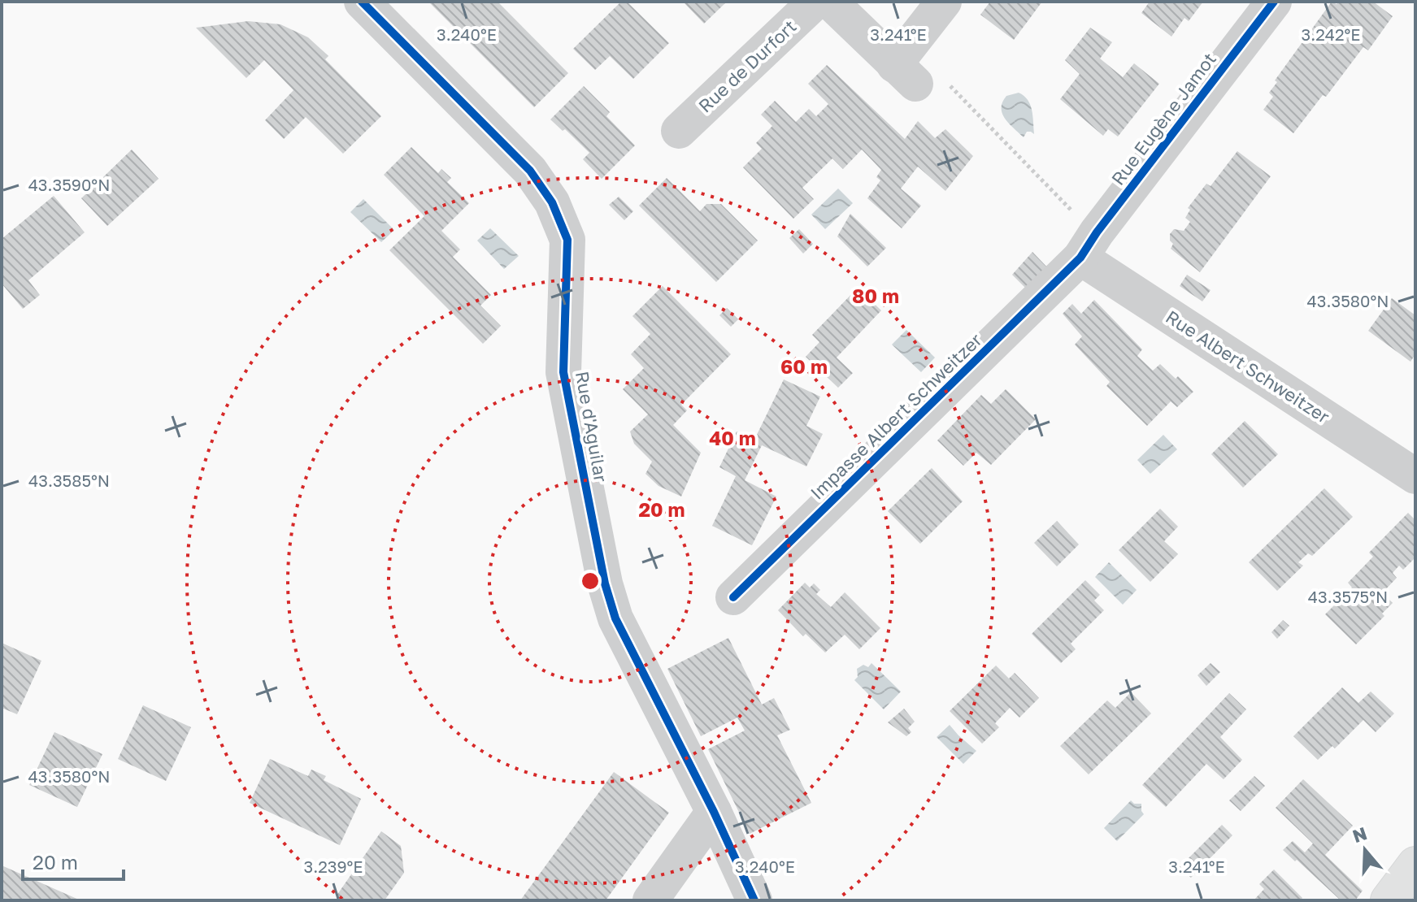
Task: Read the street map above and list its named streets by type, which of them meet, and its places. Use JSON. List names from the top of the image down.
{
  "streets": {
    "street": [
      "Rue de Durfort",
      "Rue Eugène Jamot",
      "Rue Albert Schweitzer",
      "Impasse Albert Schweitzer",
      "Rue d'Aguilar"
    ]
  },
  "crossings": [
    ["Rue Eugène Jamot", "Rue Albert Schweitzer"],
    ["Rue Eugène Jamot", "Impasse Albert Schweitzer"],
    ["Rue Albert Schweitzer", "Impasse Albert Schweitzer"]
  ],
  "scale_bar": "20 m",
  "north": "top",
  "coordinates": [
    "3.240°E",
    "3.241°E",
    "3.242°E",
    "43.3590°N",
    "43.3580°N",
    "43.3585°N",
    "43.3575°N",
    "3.239°E"
  ],
  "rings": [
    "80 m",
    "60 m",
    "40 m",
    "20 m"
  ]
}
